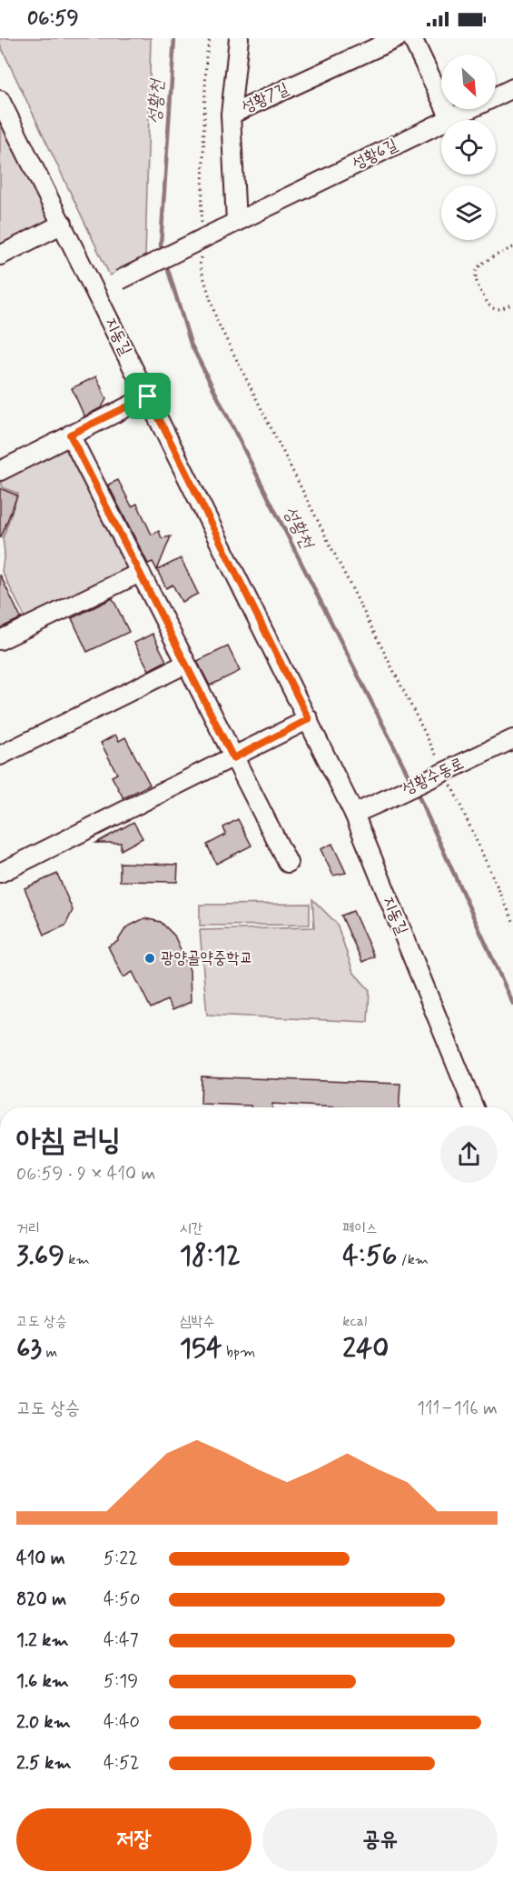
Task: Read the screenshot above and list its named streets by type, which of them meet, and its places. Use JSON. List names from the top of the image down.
{
  "streets": {
    "street": [
      "성황7길",
      "성황6길",
      "지동길",
      "성황수동로"
    ]
  },
  "crossings": [
    ["성황7길", "성황6길"],
    ["성황6길", "지동길"],
    ["지동길", "성황수동로"]
  ],
  "water": ["성황천"],
  "places": ["광양골약중학교"],
  "north": "bottom right",
  "page": {
    "status": "06:59",
    "heading": ["아침 러닝", "06:59 · 9 × 410 m"],
    "stats": [
      ["거리", "3.69 km"],
      ["시간", "18:12"],
      ["페이스", "4:56 /km"],
      ["고도 상승", "63 m"],
      ["심박수", "154 bpm"],
      ["kcal", "240"]
    ],
    "chart": ["고도 상승", "111–116 m"],
    "list": [
      {
        "name": "410 m",
        "note": "5:22"
      },
      {
        "name": "820 m",
        "note": "4:50"
      },
      {
        "name": "1.2 km",
        "note": "4:47"
      },
      {
        "name": "1.6 km",
        "note": "5:19"
      },
      {
        "name": "2.0 km",
        "note": "4:40"
      },
      {
        "name": "2.5 km",
        "note": "4:52"
      }
    ],
    "buttons": ["저장", "공유"]
  }
}
